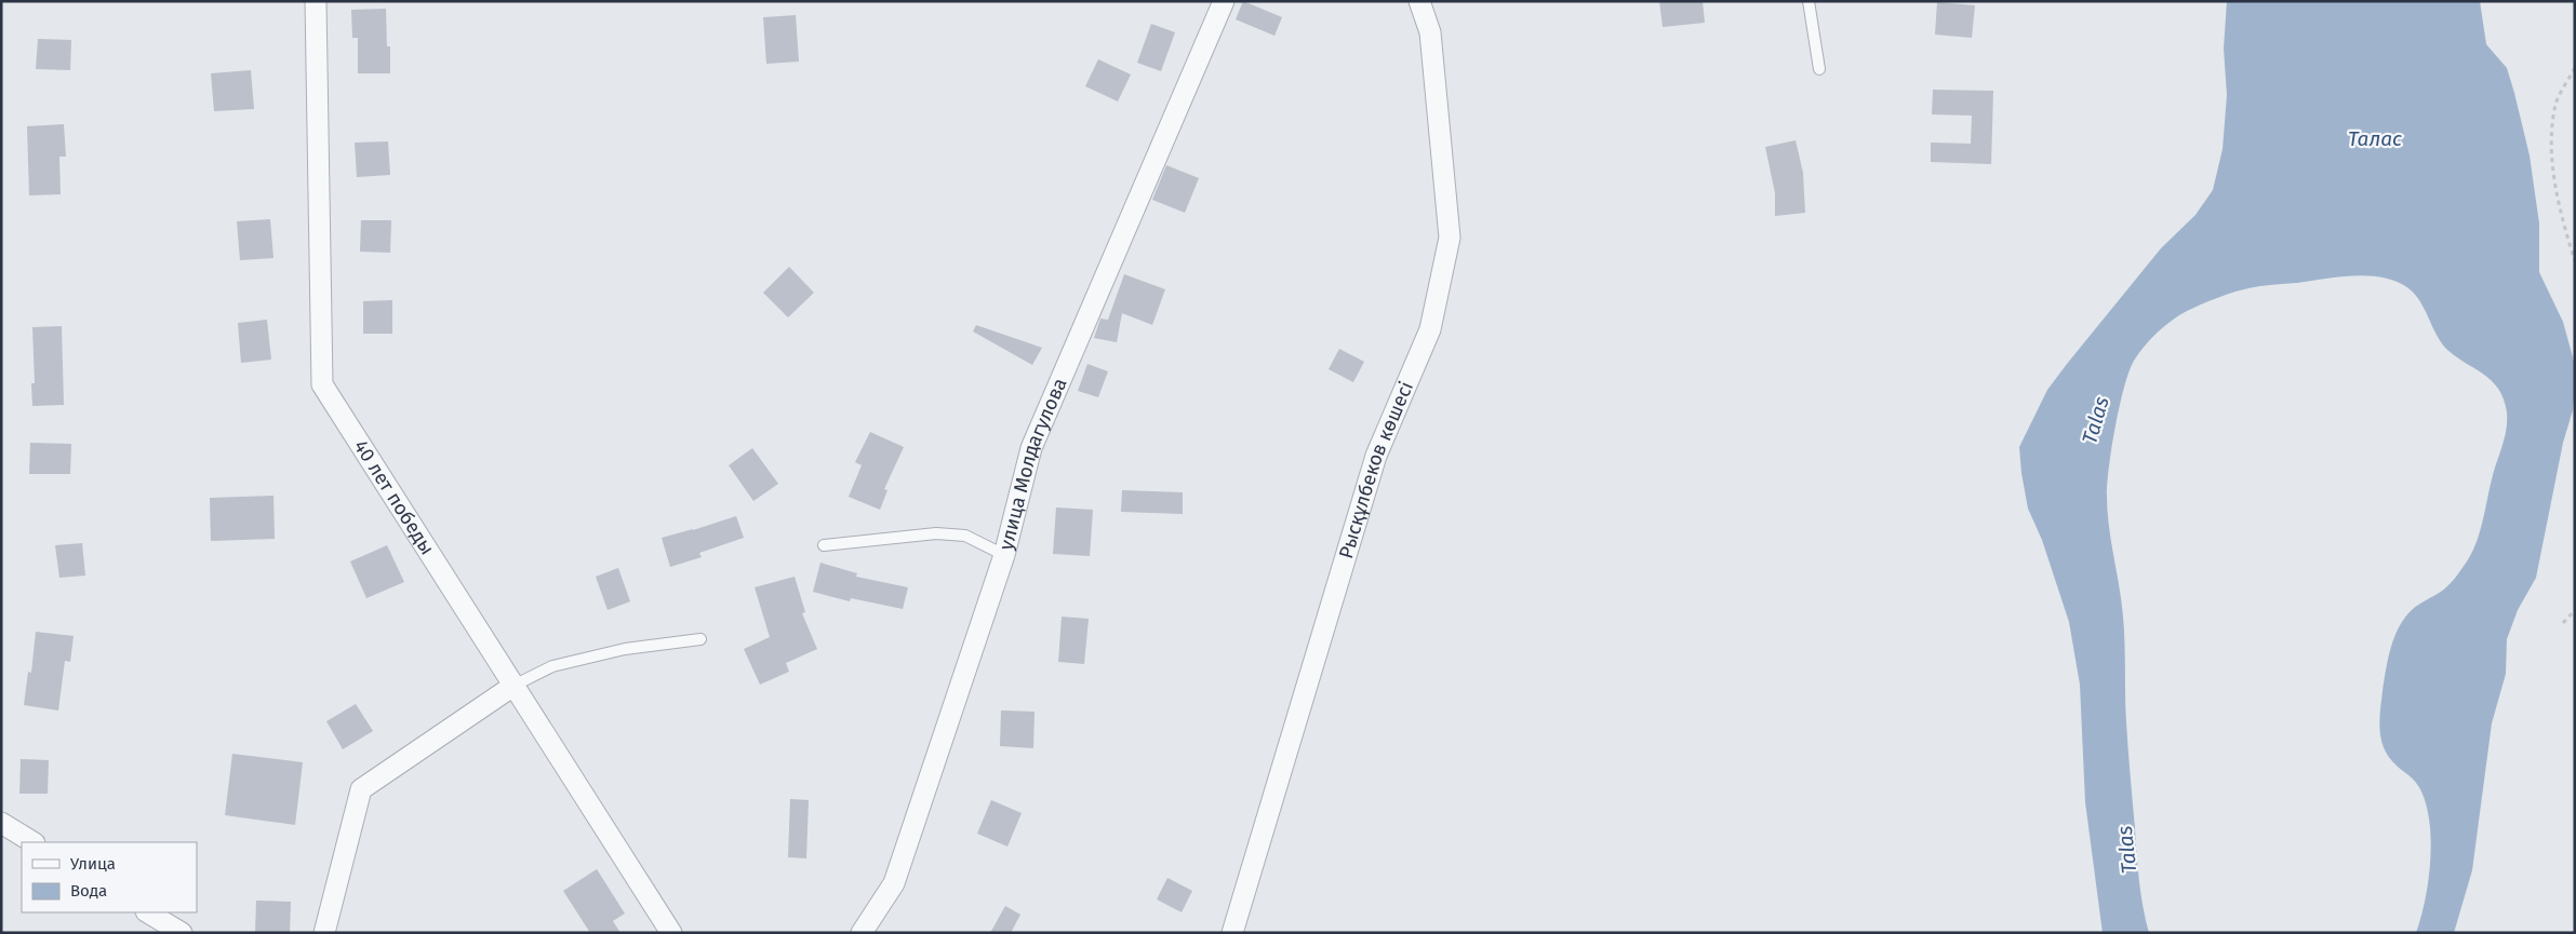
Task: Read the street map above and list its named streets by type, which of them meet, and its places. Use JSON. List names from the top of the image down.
{
  "streets": {
    "street": ["улица Молдагулова", "Рысқұлбеков көшесі", "40 лет победы"]
  },
  "water": ["Талас", "Talas"],
  "legend": ["Улица", "Вода"]
}
